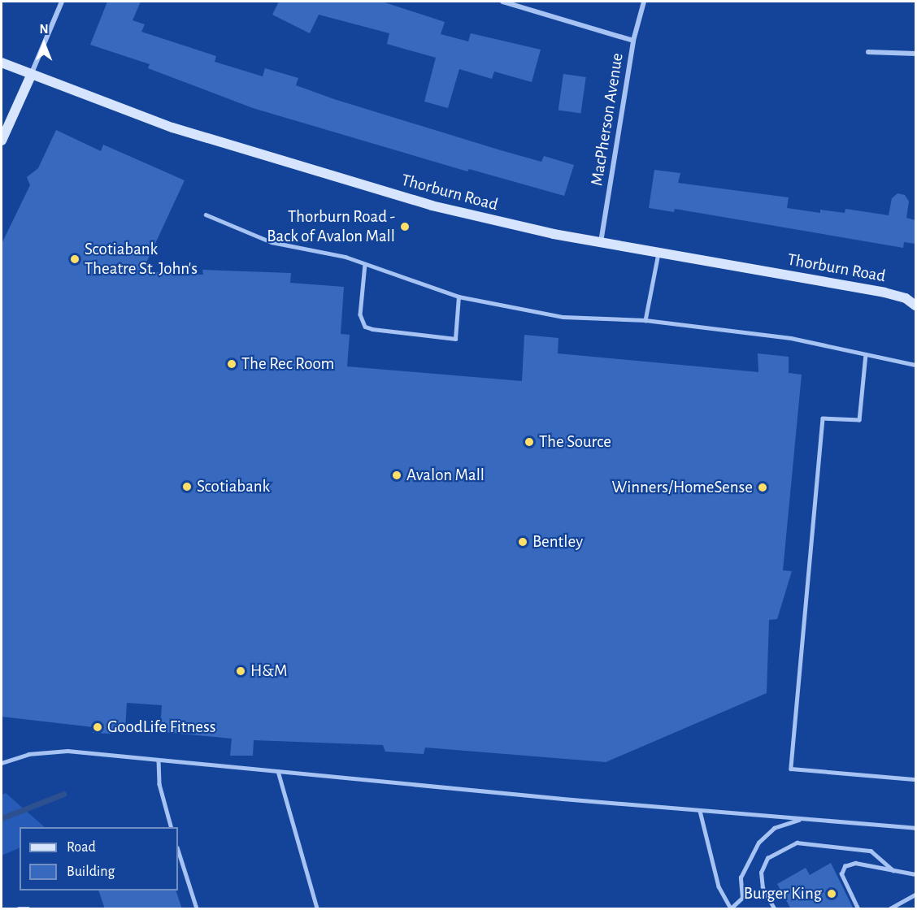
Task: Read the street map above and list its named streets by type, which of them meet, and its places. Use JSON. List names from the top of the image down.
{
  "streets": {
    "main road": ["Thorburn Road"],
    "street": ["MacPherson Avenue"]
  },
  "crossings": [
    ["MacPherson Avenue", "Thorburn Road"]
  ],
  "places": [
    "Thorburn Road - Back of Avalon Mall",
    "Scotiabank Theatre St. John's",
    "The Rec Room",
    "The Source",
    "Avalon Mall",
    "Scotiabank",
    "Winners/HomeSense",
    "Bentley",
    "H&M",
    "GoodLife Fitness",
    "Burger King"
  ],
  "legend": ["Road", "Building"],
  "north": "top"
}
